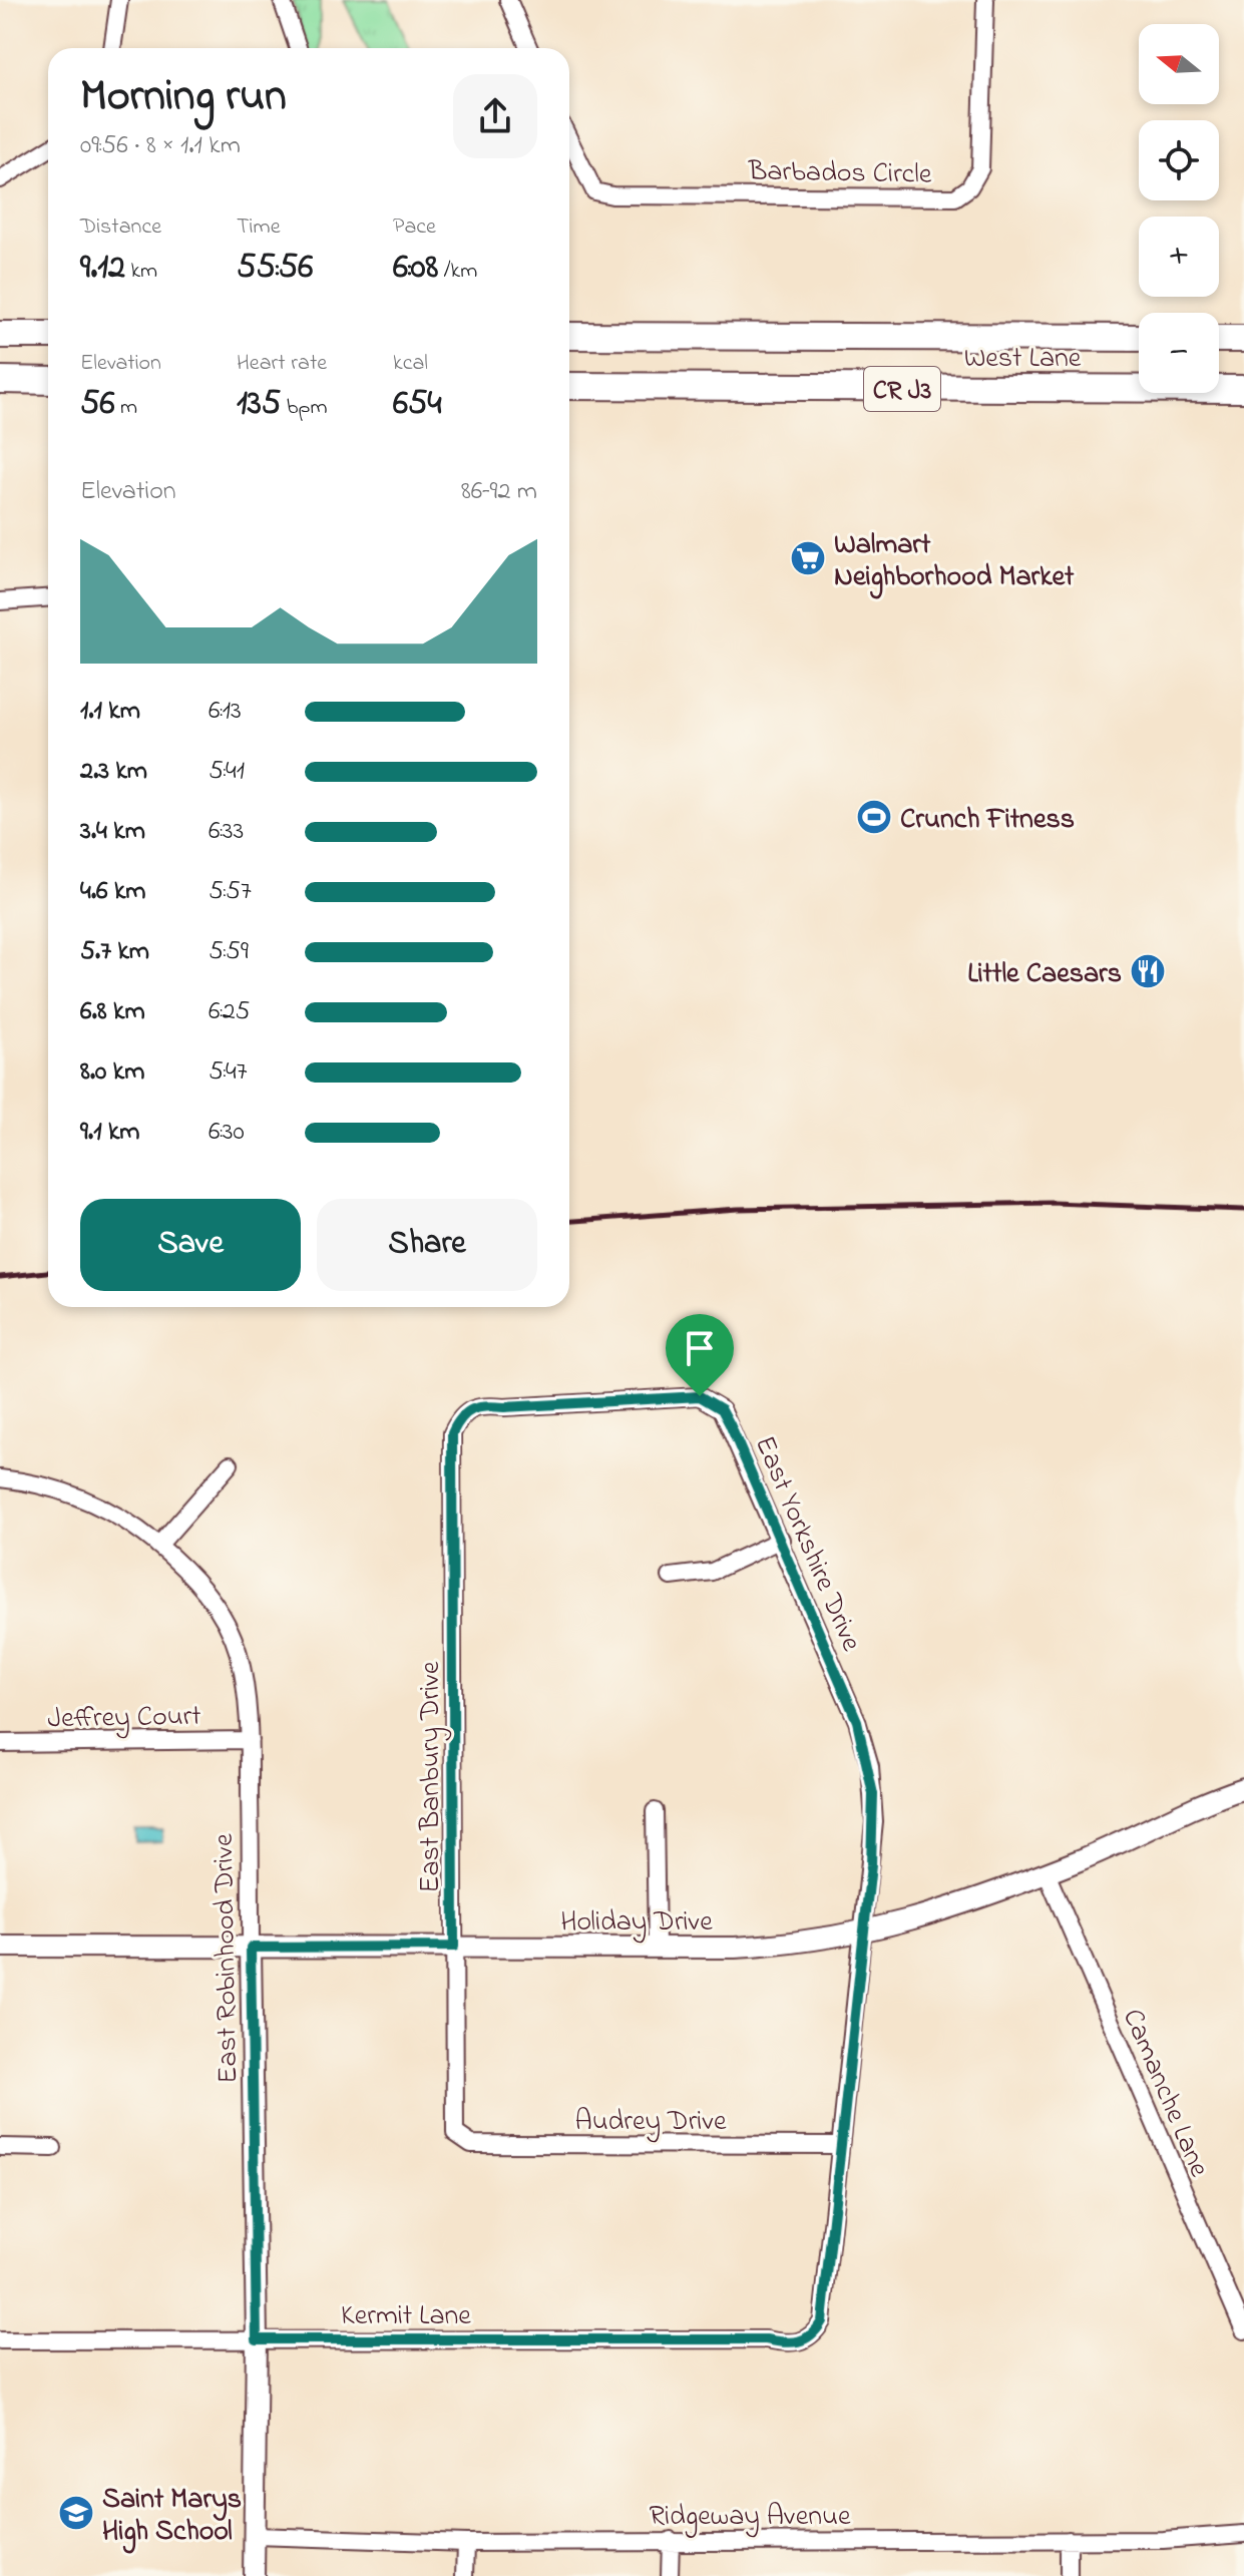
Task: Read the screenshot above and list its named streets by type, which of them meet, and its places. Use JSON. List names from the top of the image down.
{
  "streets": {
    "main road": ["West Lane", "CR J3"],
    "street": [
      "Barbados Circle",
      "East Yorkshire Drive",
      "Jeffrey Court",
      "East Banbury Drive",
      "Holiday Drive",
      "East Robinhood Drive",
      "Camanche Lane",
      "Audrey Drive",
      "Kermit Lane",
      "Ridgeway Avenue"
    ]
  },
  "crossings": [
    ["East Yorkshire Drive", "East Banbury Drive"],
    ["East Yorkshire Drive", "Holiday Drive"],
    ["East Yorkshire Drive", "Audrey Drive"],
    ["East Yorkshire Drive", "Kermit Lane"],
    ["Jeffrey Court", "East Robinhood Drive"],
    ["East Banbury Drive", "Holiday Drive"],
    ["East Banbury Drive", "Audrey Drive"],
    ["Holiday Drive", "East Robinhood Drive"],
    ["Holiday Drive", "Camanche Lane"],
    ["East Robinhood Drive", "Kermit Lane"],
    ["East Robinhood Drive", "Ridgeway Avenue"]
  ],
  "places": {
    "supermarket": ["Walmart Neighborhood Market"],
    "sports": ["Crunch Fitness"],
    "restaurant": ["Little Caesars"],
    "school or university": ["Saint Marys High School"]
  },
  "north": "left",
  "page": {
    "map_buttons": ["+", "−"],
    "heading": ["Morning run", "09:56 · 8 × 1.1 km"],
    "stats": [
      ["Distance", "9.12 km"],
      ["Time", "55:56"],
      ["Pace", "6:08 /km"],
      ["Elevation", "56 m"],
      ["Heart rate", "135 bpm"],
      ["kcal", "654"]
    ],
    "chart": ["Elevation", "86–92 m"],
    "list": [
      {
        "name": "1.1 km",
        "note": "6:13"
      },
      {
        "name": "2.3 km",
        "note": "5:41"
      },
      {
        "name": "3.4 km",
        "note": "6:33"
      },
      {
        "name": "4.6 km",
        "note": "5:57"
      },
      {
        "name": "5.7 km",
        "note": "5:59"
      },
      {
        "name": "6.8 km",
        "note": "6:25"
      },
      {
        "name": "8.0 km",
        "note": "5:47"
      },
      {
        "name": "9.1 km",
        "note": "6:30"
      }
    ],
    "buttons": ["Save", "Share"]
  }
}
